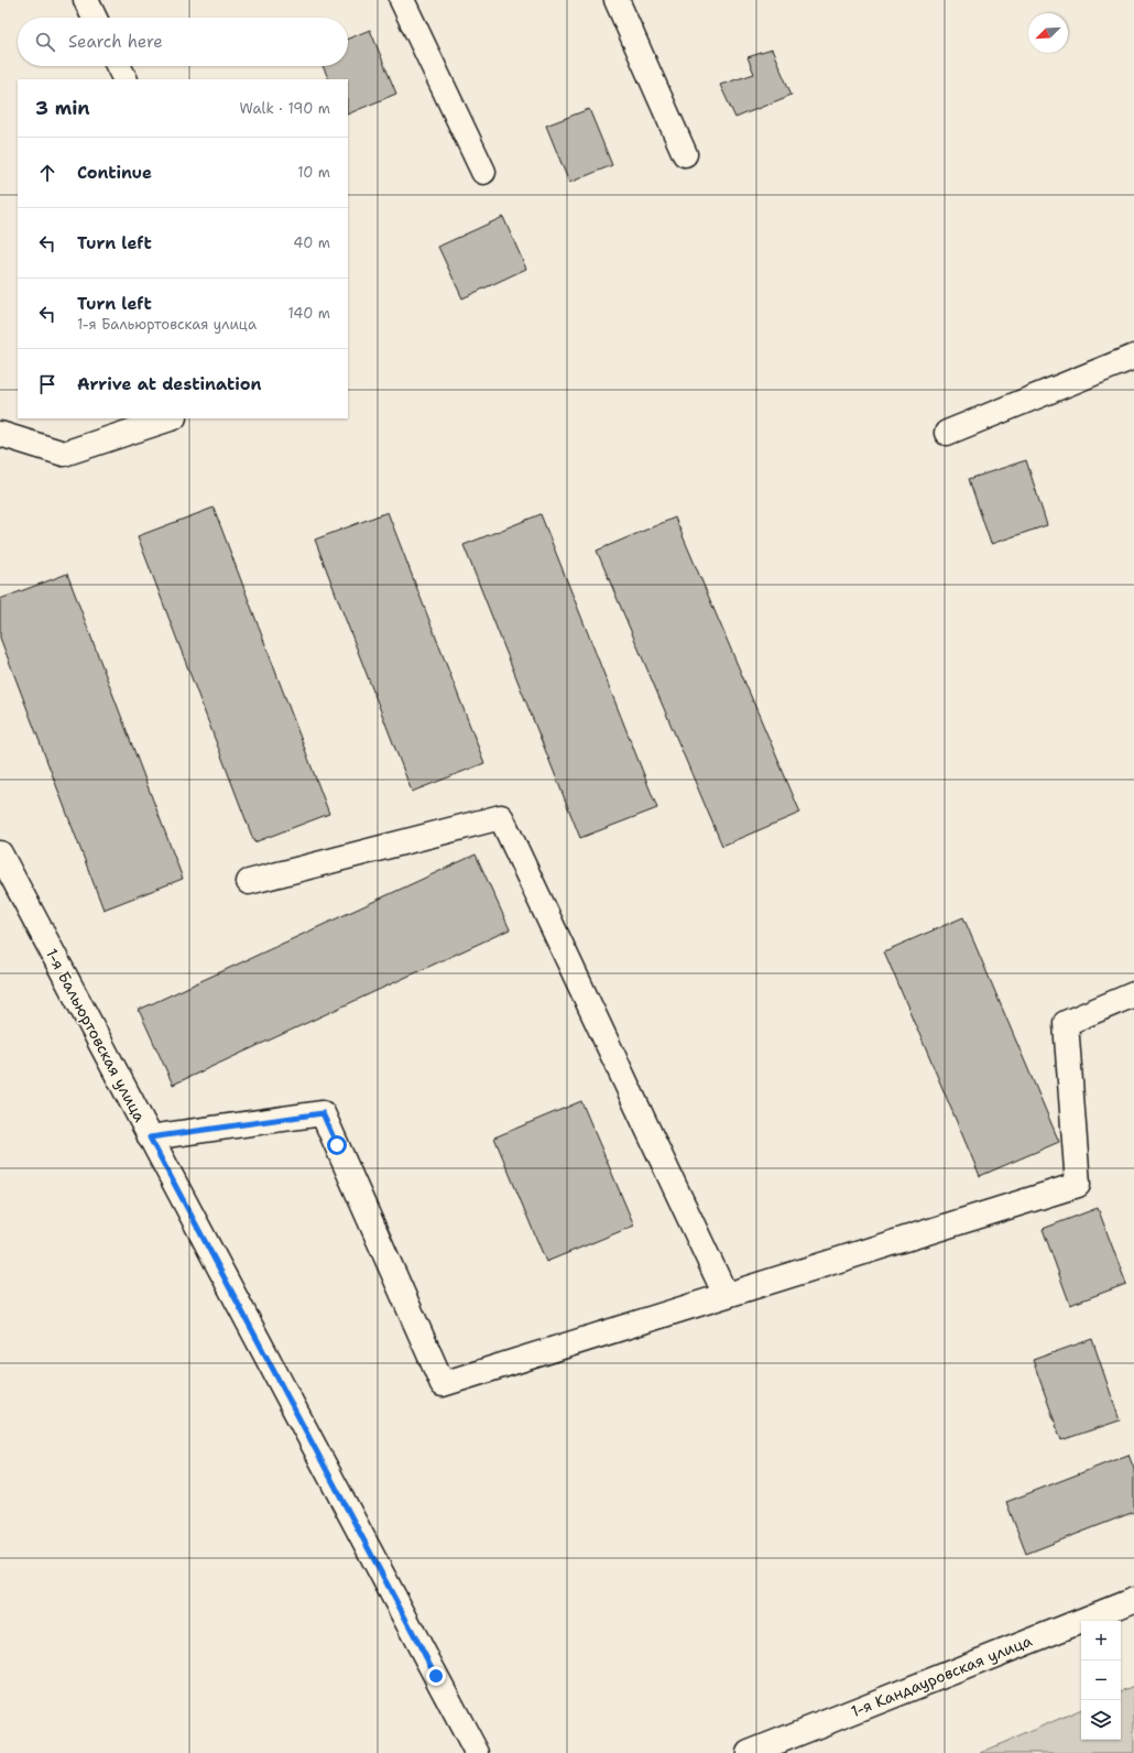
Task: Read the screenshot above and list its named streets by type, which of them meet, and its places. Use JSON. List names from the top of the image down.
{
  "streets": {
    "street": ["1-я Бальюртовская улица", "1-я Кандауровская улица"]
  },
  "north": "bottom left",
  "page": {
    "search": "Search here",
    "heading": ["3 min", "Walk · 190 m"],
    "list": [
      ["Continue", "10 m"],
      ["Turn left", "40 m"],
      ["Turn left", "1-я Бальюртовская улица", "140 m"],
      "Arrive at destination"
    ],
    "map_buttons": ["+", "−"]
  }
}
